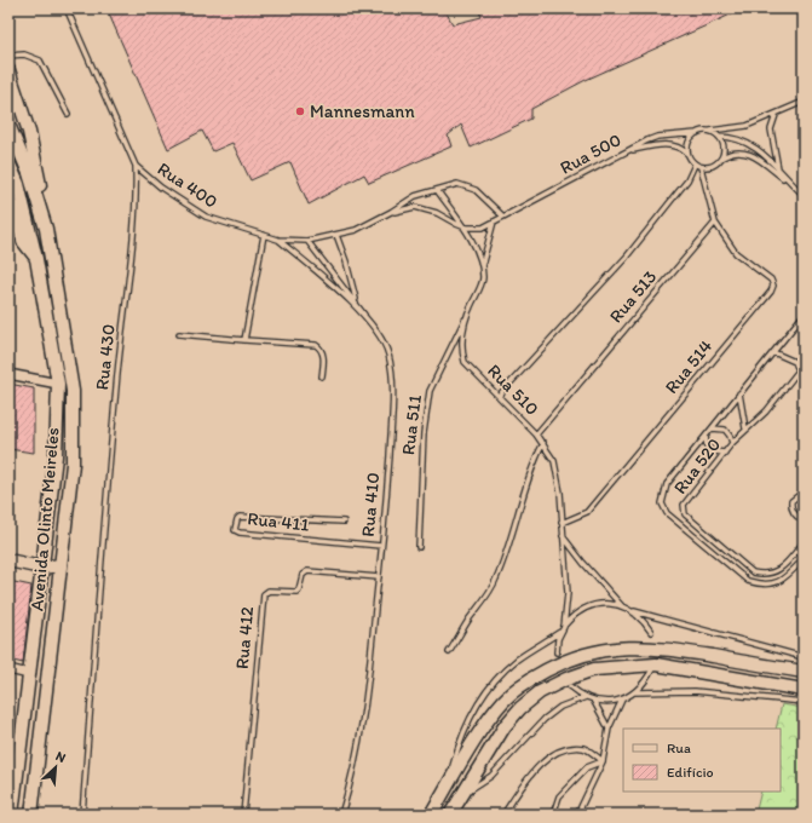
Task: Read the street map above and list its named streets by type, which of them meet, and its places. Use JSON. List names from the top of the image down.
{
  "streets": {
    "main road": ["Avenida Olinto Meireles"],
    "lane": [
      "Rua 500",
      "Rua 400",
      "Rua 513",
      "Rua 430",
      "Rua 514",
      "Rua 510",
      "Rua 511",
      "Rua 520",
      "Rua 410",
      "Rua 411",
      "Rua 412"
    ]
  },
  "crossings": [
    ["Rua 500", "Rua 510"],
    ["Rua 400", "Rua 430"],
    ["Rua 400", "Rua 410"],
    ["Rua 513", "Rua 514"],
    ["Rua 513", "Rua 510"],
    ["Rua 514", "Rua 510"],
    ["Rua 510", "Rua 511"],
    ["Rua 410", "Rua 411"],
    ["Rua 410", "Rua 412"]
  ],
  "places": ["Mannesmann"],
  "legend": ["Rua", "Edifício"],
  "north": "top right"
}
